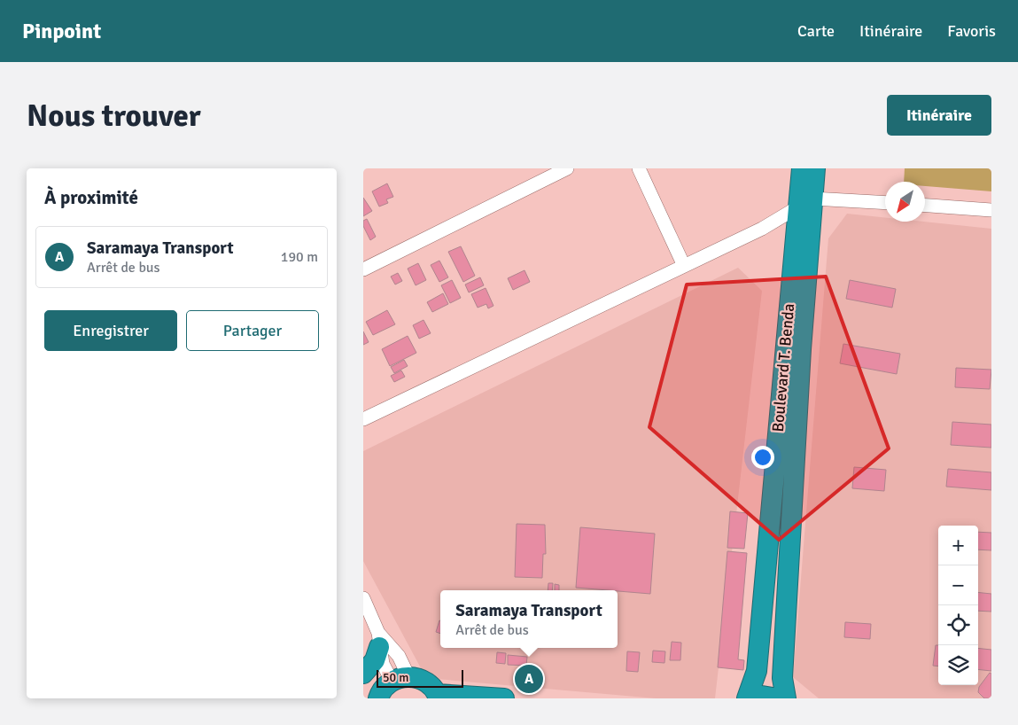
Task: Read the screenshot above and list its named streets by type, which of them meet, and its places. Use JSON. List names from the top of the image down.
{
  "streets": {
    "highway": ["Boulevard T. Benda"]
  },
  "scale_bar": "50 m",
  "north": "bottom left",
  "page": {
    "header": "Pinpoint",
    "nav": ["Carte", "Itinéraire", "Favoris"],
    "buttons": [
      "Itinéraire",
      ["Enregistrer", "Partager"]
    ],
    "title": "Nous trouver",
    "heading": "À proximité",
    "list": [
      {
        "mark": "A",
        "name": "Saramaya Transport",
        "note": "Arrêt de bus",
        "value": "190 m"
      }
    ],
    "map_buttons": ["+", "−"],
    "popup": ["Saramaya Transport", "Arrêt de bus"],
    "pins": "A",
    "scale": "50 m"
  }
}
